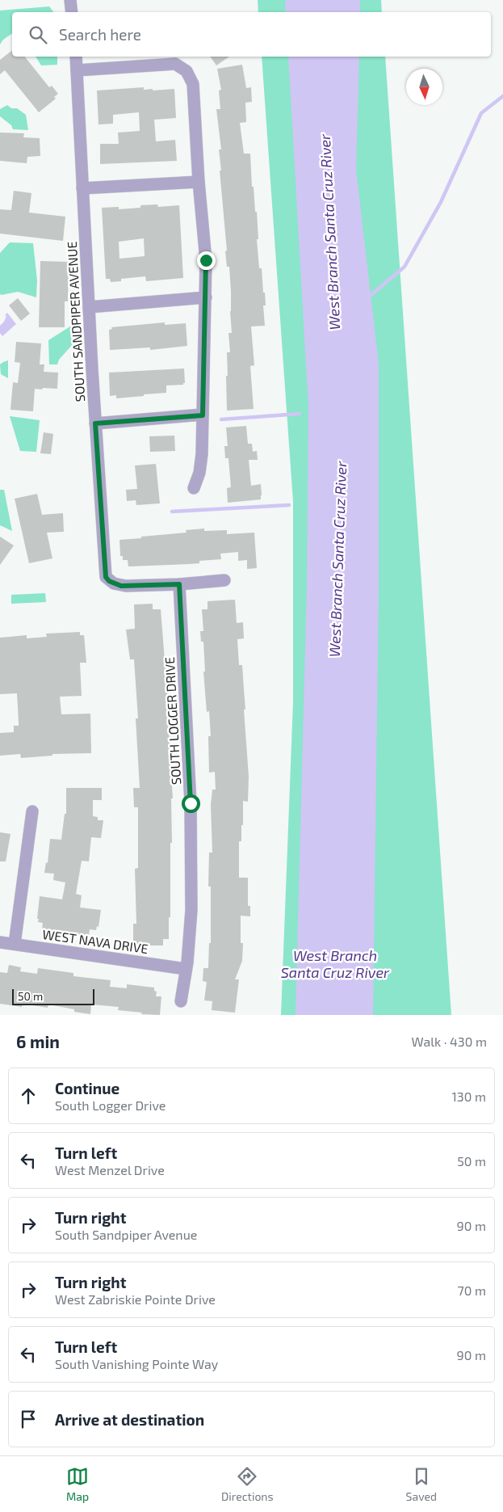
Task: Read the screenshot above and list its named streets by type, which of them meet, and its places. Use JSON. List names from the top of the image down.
{
  "streets": {
    "street": ["SOUTH SANDPIPER AVENUE", "SOUTH LOGGER DRIVE", "WEST NAVA DRIVE"]
  },
  "crossings": [
    ["SOUTH SANDPIPER AVENUE", "SOUTH LOGGER DRIVE"],
    ["SOUTH LOGGER DRIVE", "WEST NAVA DRIVE"]
  ],
  "water": ["West Branch Santa Cruz River"],
  "scale_bar": "50 m",
  "north": "bottom",
  "page": {
    "search": "Search here",
    "scale": "50 m",
    "heading": ["6 min", "Walk · 430 m"],
    "list": [
      ["Continue", "South Logger Drive", "130 m"],
      ["Turn left", "West Menzel Drive", "50 m"],
      ["Turn right", "South Sandpiper Avenue", "90 m"],
      ["Turn right", "West Zabriskie Pointe Drive", "70 m"],
      ["Turn left", "South Vanishing Pointe Way", "90 m"],
      "Arrive at destination"
    ],
    "nav": ["Map", "Directions", "Saved"]
  }
}
